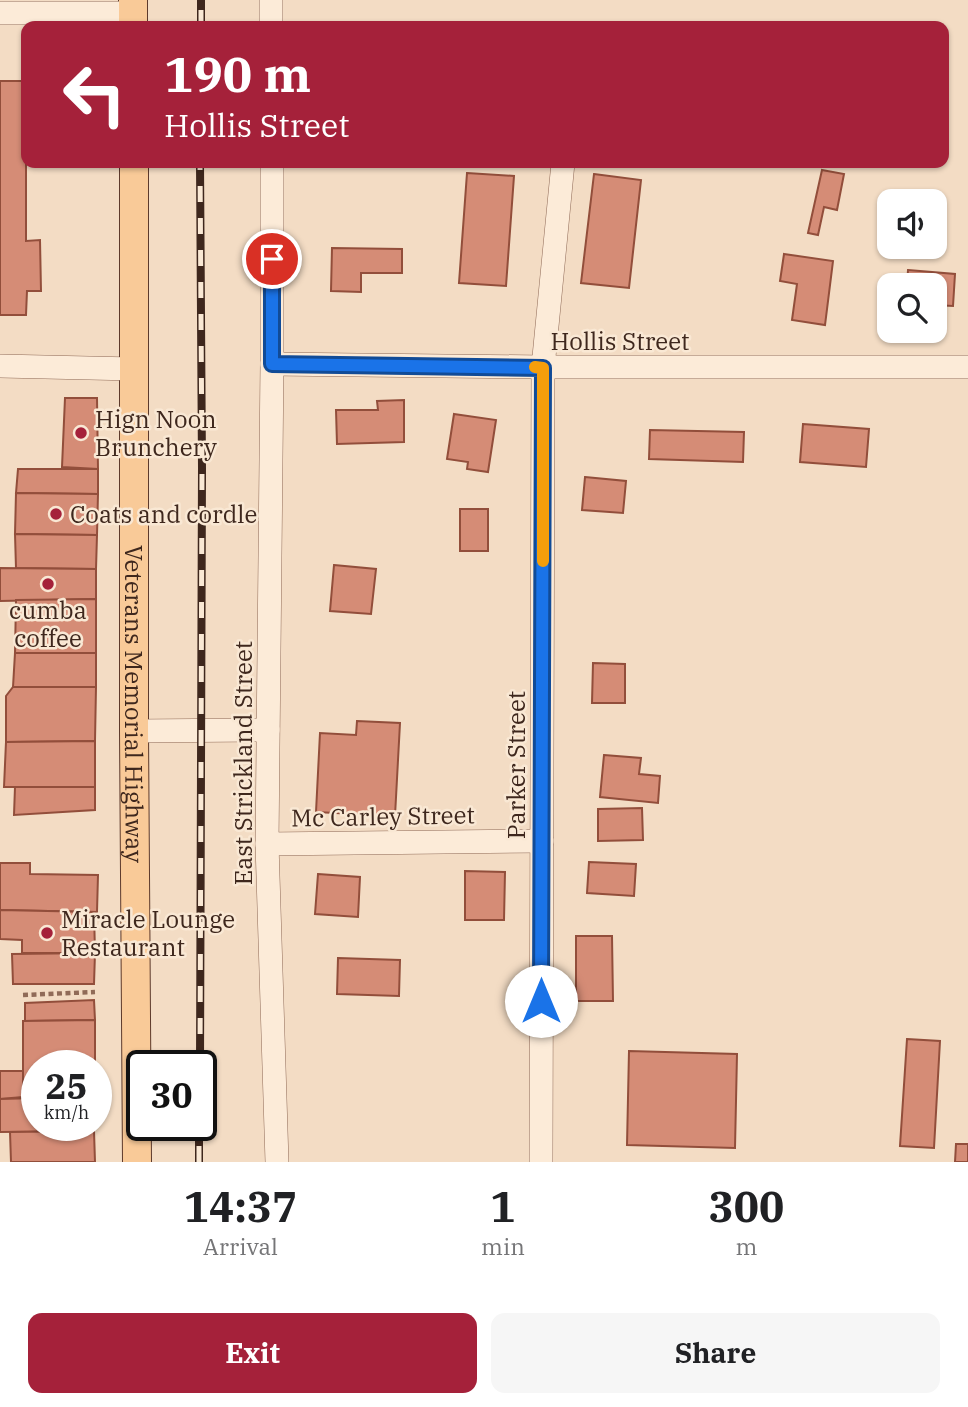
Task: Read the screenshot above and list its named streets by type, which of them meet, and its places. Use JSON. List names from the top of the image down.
{
  "streets": {
    "main road": ["Veterans Memorial Highway"],
    "street": [
      "Hollis Street",
      "East Strickland Street",
      "Parker Street",
      "Mc Carley Street"
    ]
  },
  "crossings": [
    ["Hollis Street", "East Strickland Street"],
    ["Hollis Street", "Parker Street"],
    ["East Strickland Street", "Mc Carley Street"],
    ["Parker Street", "Mc Carley Street"]
  ],
  "places": [
    "Hign Noon Brunchery",
    "Coats and cordle",
    "cumba coffee",
    "Miracle Lounge Restaurant"
  ],
  "page": {
    "turn": ["190 m", "Hollis Street"],
    "speed": "25 km/h",
    "limit": "30",
    "eta": [
      "14:37",
      "Arrival",
      "1",
      "min",
      "300",
      "m"
    ],
    "buttons": ["Exit", "Share"]
  }
}
